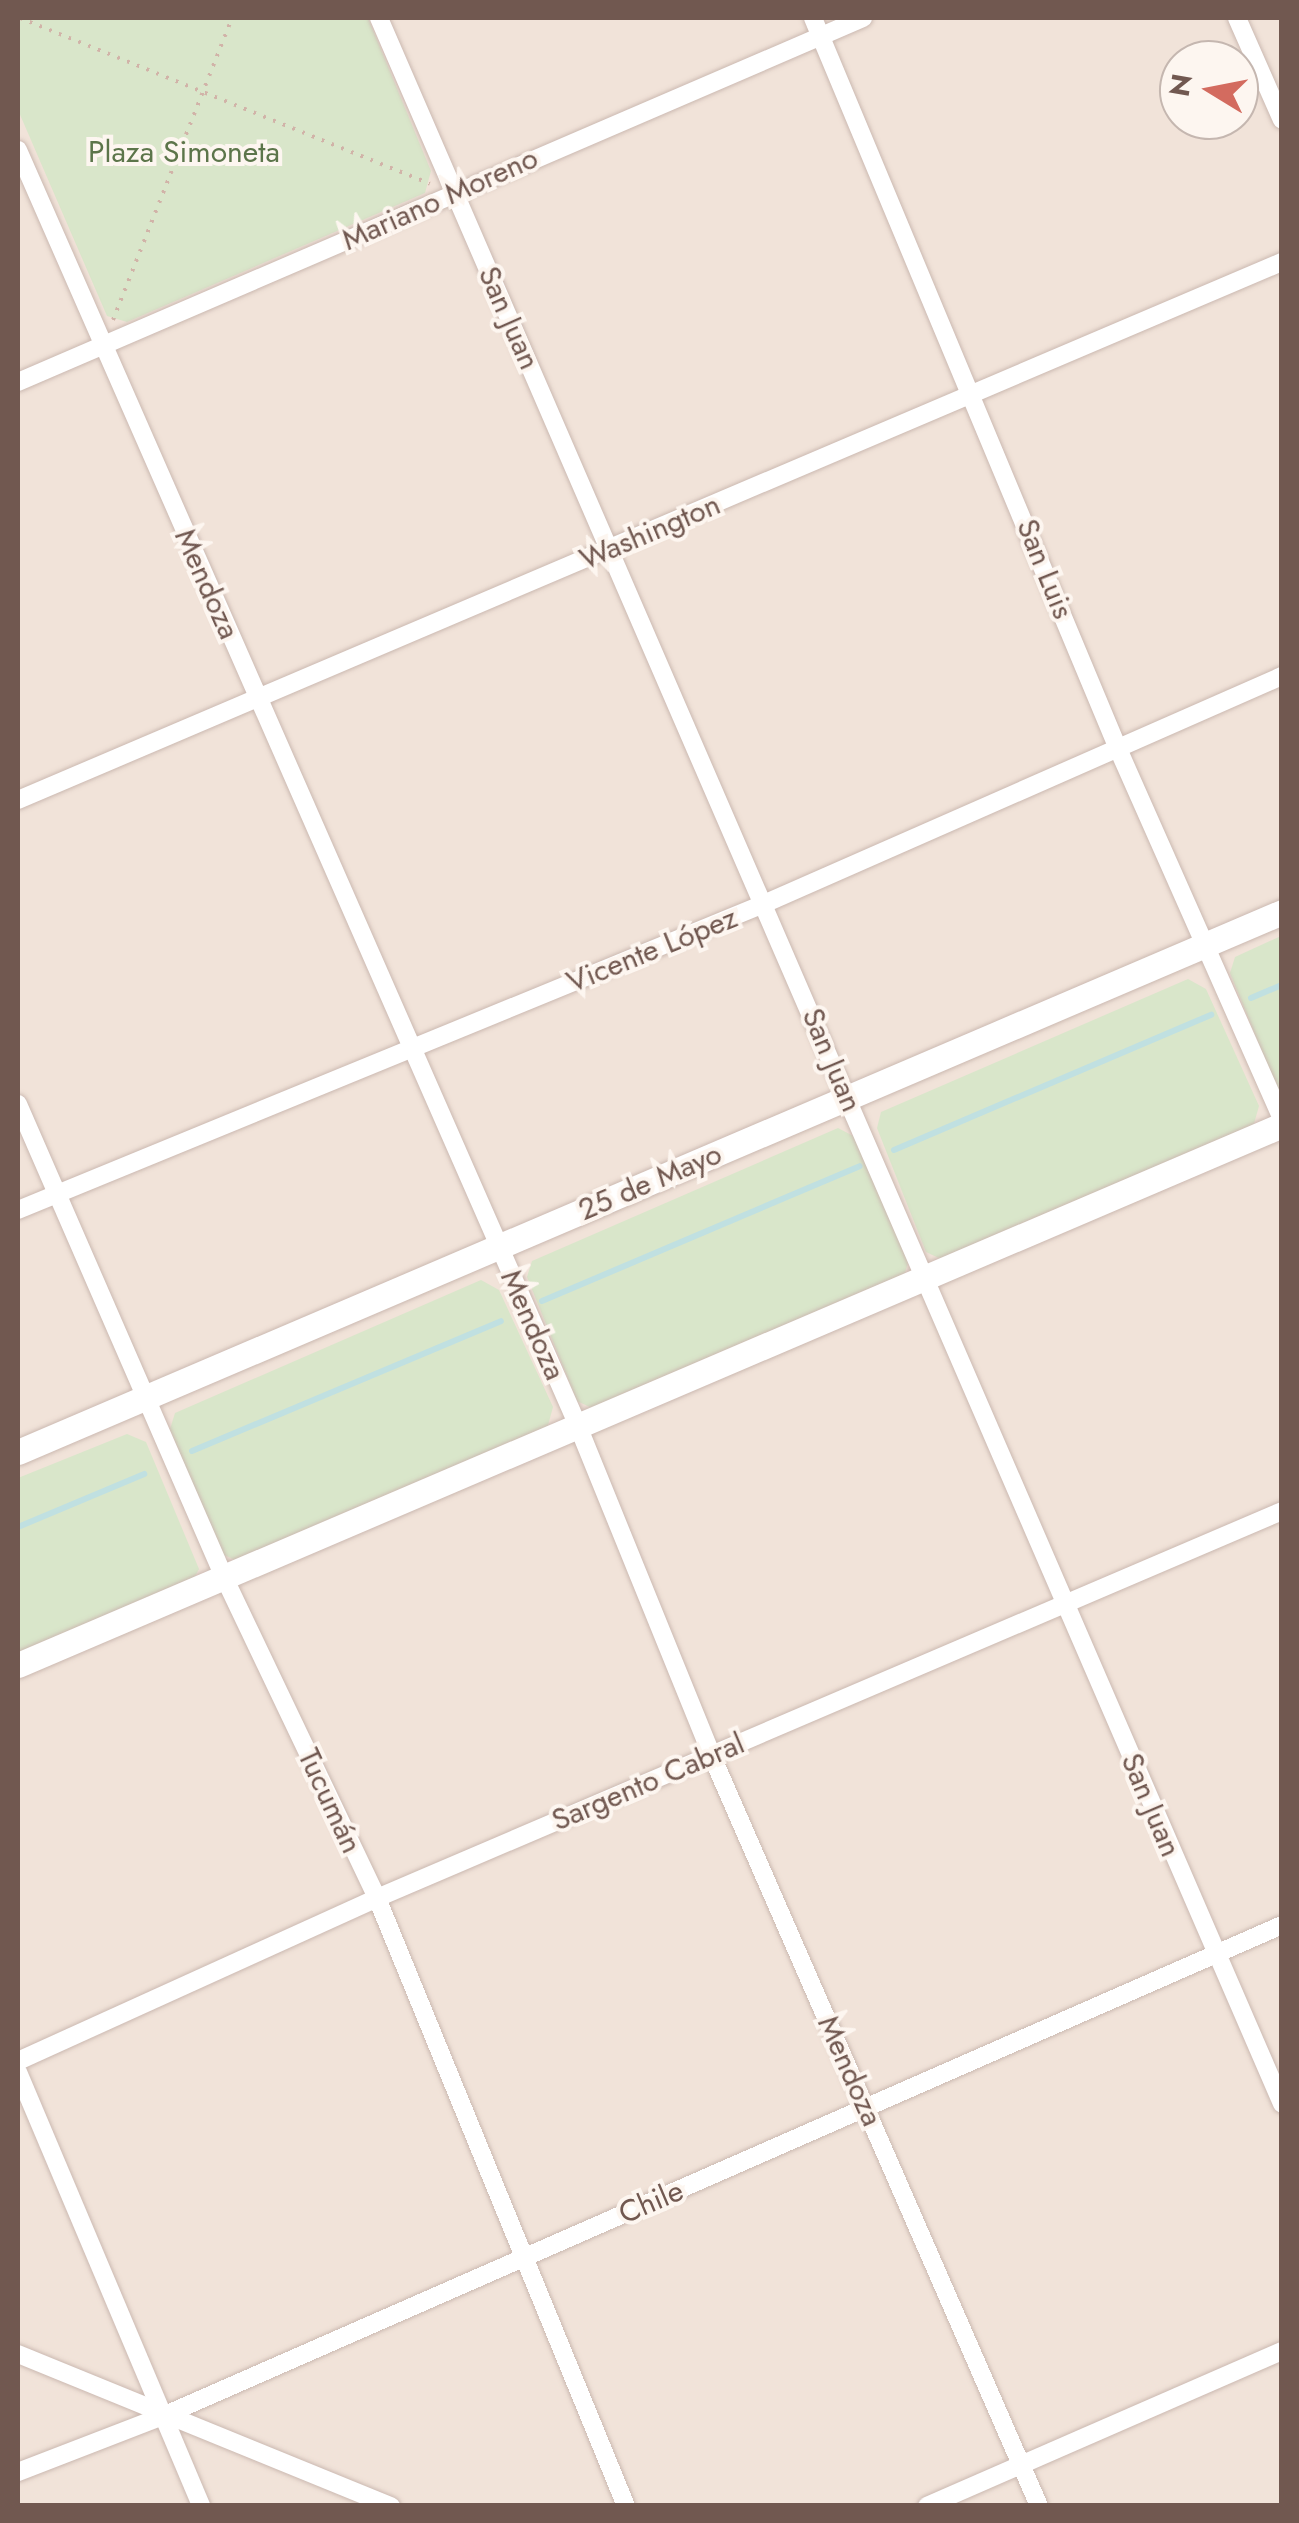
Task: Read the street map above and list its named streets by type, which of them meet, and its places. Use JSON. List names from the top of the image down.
{
  "streets": {
    "street": [
      "Mariano Moreno",
      "San Juan",
      "Washington",
      "San Luis",
      "Mendoza",
      "Vicente López",
      "25 de Mayo",
      "Sargento Cabral",
      "Tucumán",
      "Chile"
    ]
  },
  "crossings": [
    ["Mariano Moreno", "San Juan"],
    ["Mariano Moreno", "San Luis"],
    ["Mariano Moreno", "Mendoza"],
    ["San Juan", "Washington"],
    ["San Juan", "Vicente López"],
    ["San Juan", "25 de Mayo"],
    ["San Juan", "Sargento Cabral"],
    ["San Juan", "Chile"],
    ["Washington", "San Luis"],
    ["Washington", "Mendoza"],
    ["San Luis", "Vicente López"],
    ["San Luis", "25 de Mayo"],
    ["Mendoza", "Vicente López"],
    ["Mendoza", "25 de Mayo"],
    ["Mendoza", "Sargento Cabral"],
    ["Mendoza", "Chile"],
    ["Vicente López", "Tucumán"],
    ["25 de Mayo", "Tucumán"],
    ["Sargento Cabral", "Tucumán"],
    ["Tucumán", "Chile"]
  ],
  "parks": ["Plaza Simoneta"],
  "north": "left"
}
